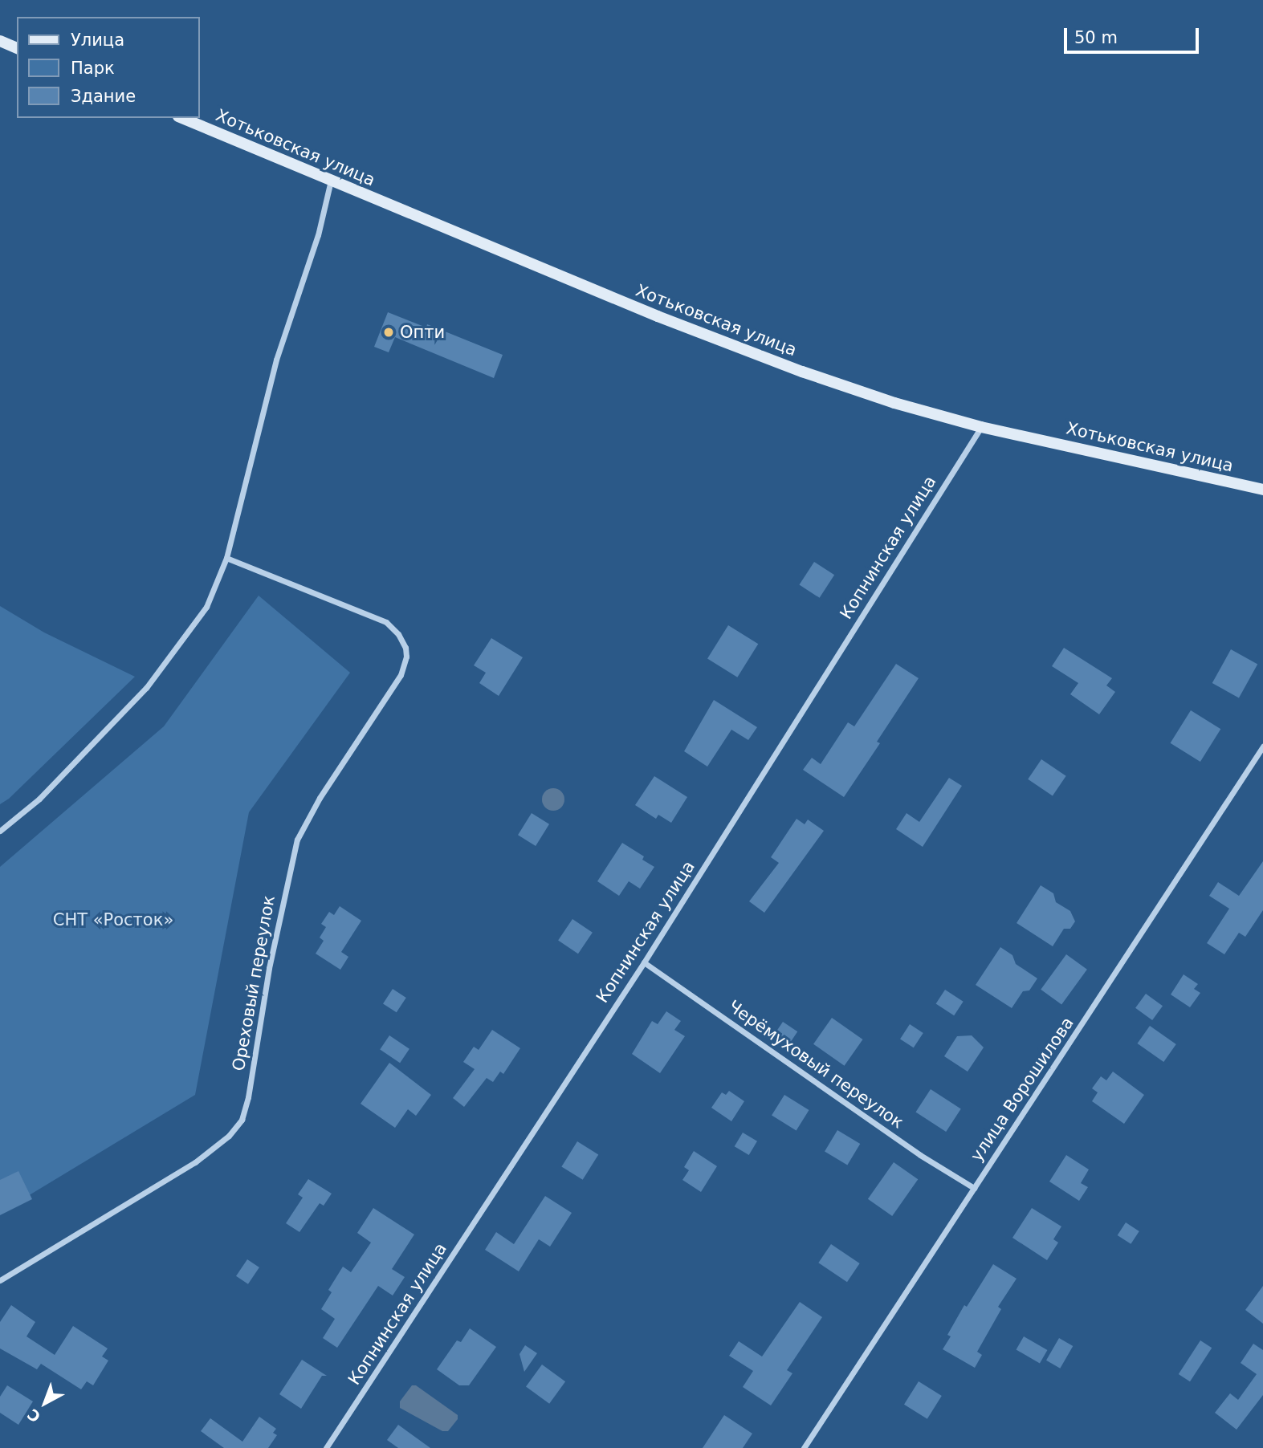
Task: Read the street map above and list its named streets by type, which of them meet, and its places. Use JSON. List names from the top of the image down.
{
  "streets": {
    "main road": ["Хотьковская улица"],
    "street": [
      "Копнинская улица",
      "Ореховый переулок",
      "Черёмуховый переулок",
      "улица Ворошилова"
    ]
  },
  "crossings": [
    ["Хотьковская улица", "Копнинская улица"],
    ["Копнинская улица", "Черёмуховый переулок"],
    ["Черёмуховый переулок", "улица Ворошилова"]
  ],
  "parks": ["СНТ «Росток»"],
  "places": ["Опти"],
  "legend": ["Улица", "Парк", "Здание"],
  "scale_bar": "50 m",
  "north": "bottom left"
}
